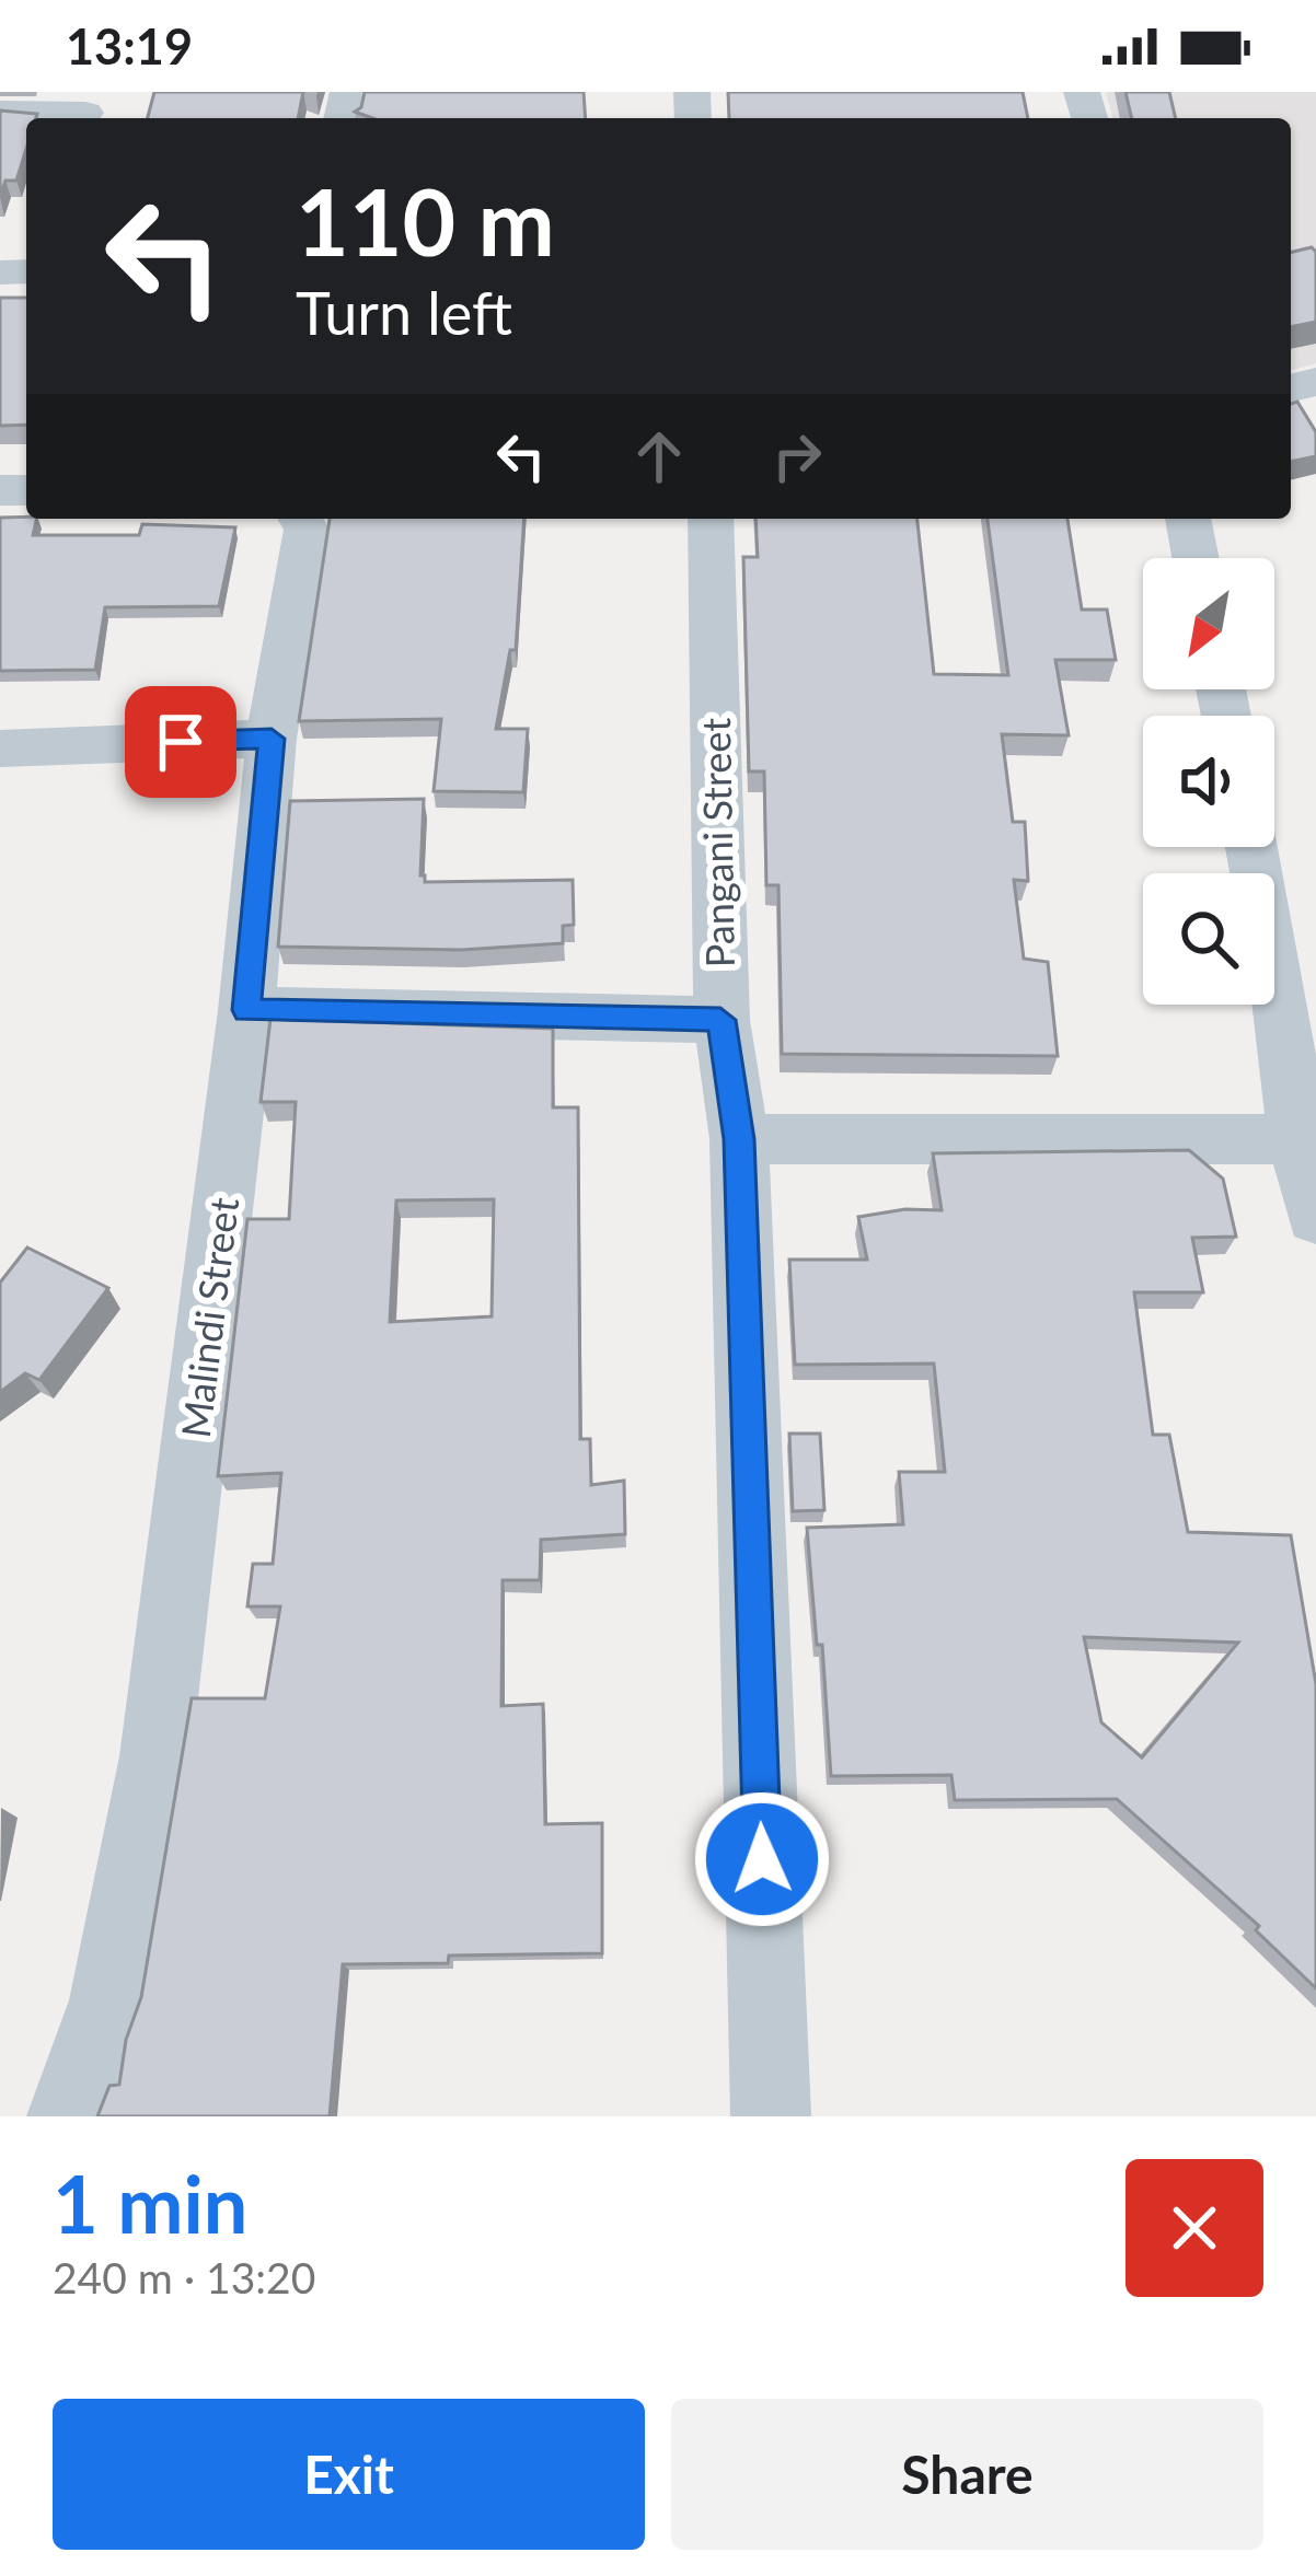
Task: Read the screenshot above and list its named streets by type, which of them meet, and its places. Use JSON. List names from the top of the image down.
{
  "streets": {
    "street": ["Pangani Street", "Malindi Street"]
  },
  "north": "bottom left",
  "page": {
    "status": "13:19",
    "turn": ["110 m", "Turn left"],
    "heading": ["1 min", "240 m · 13:20"],
    "buttons": ["Exit", "Share"]
  }
}
